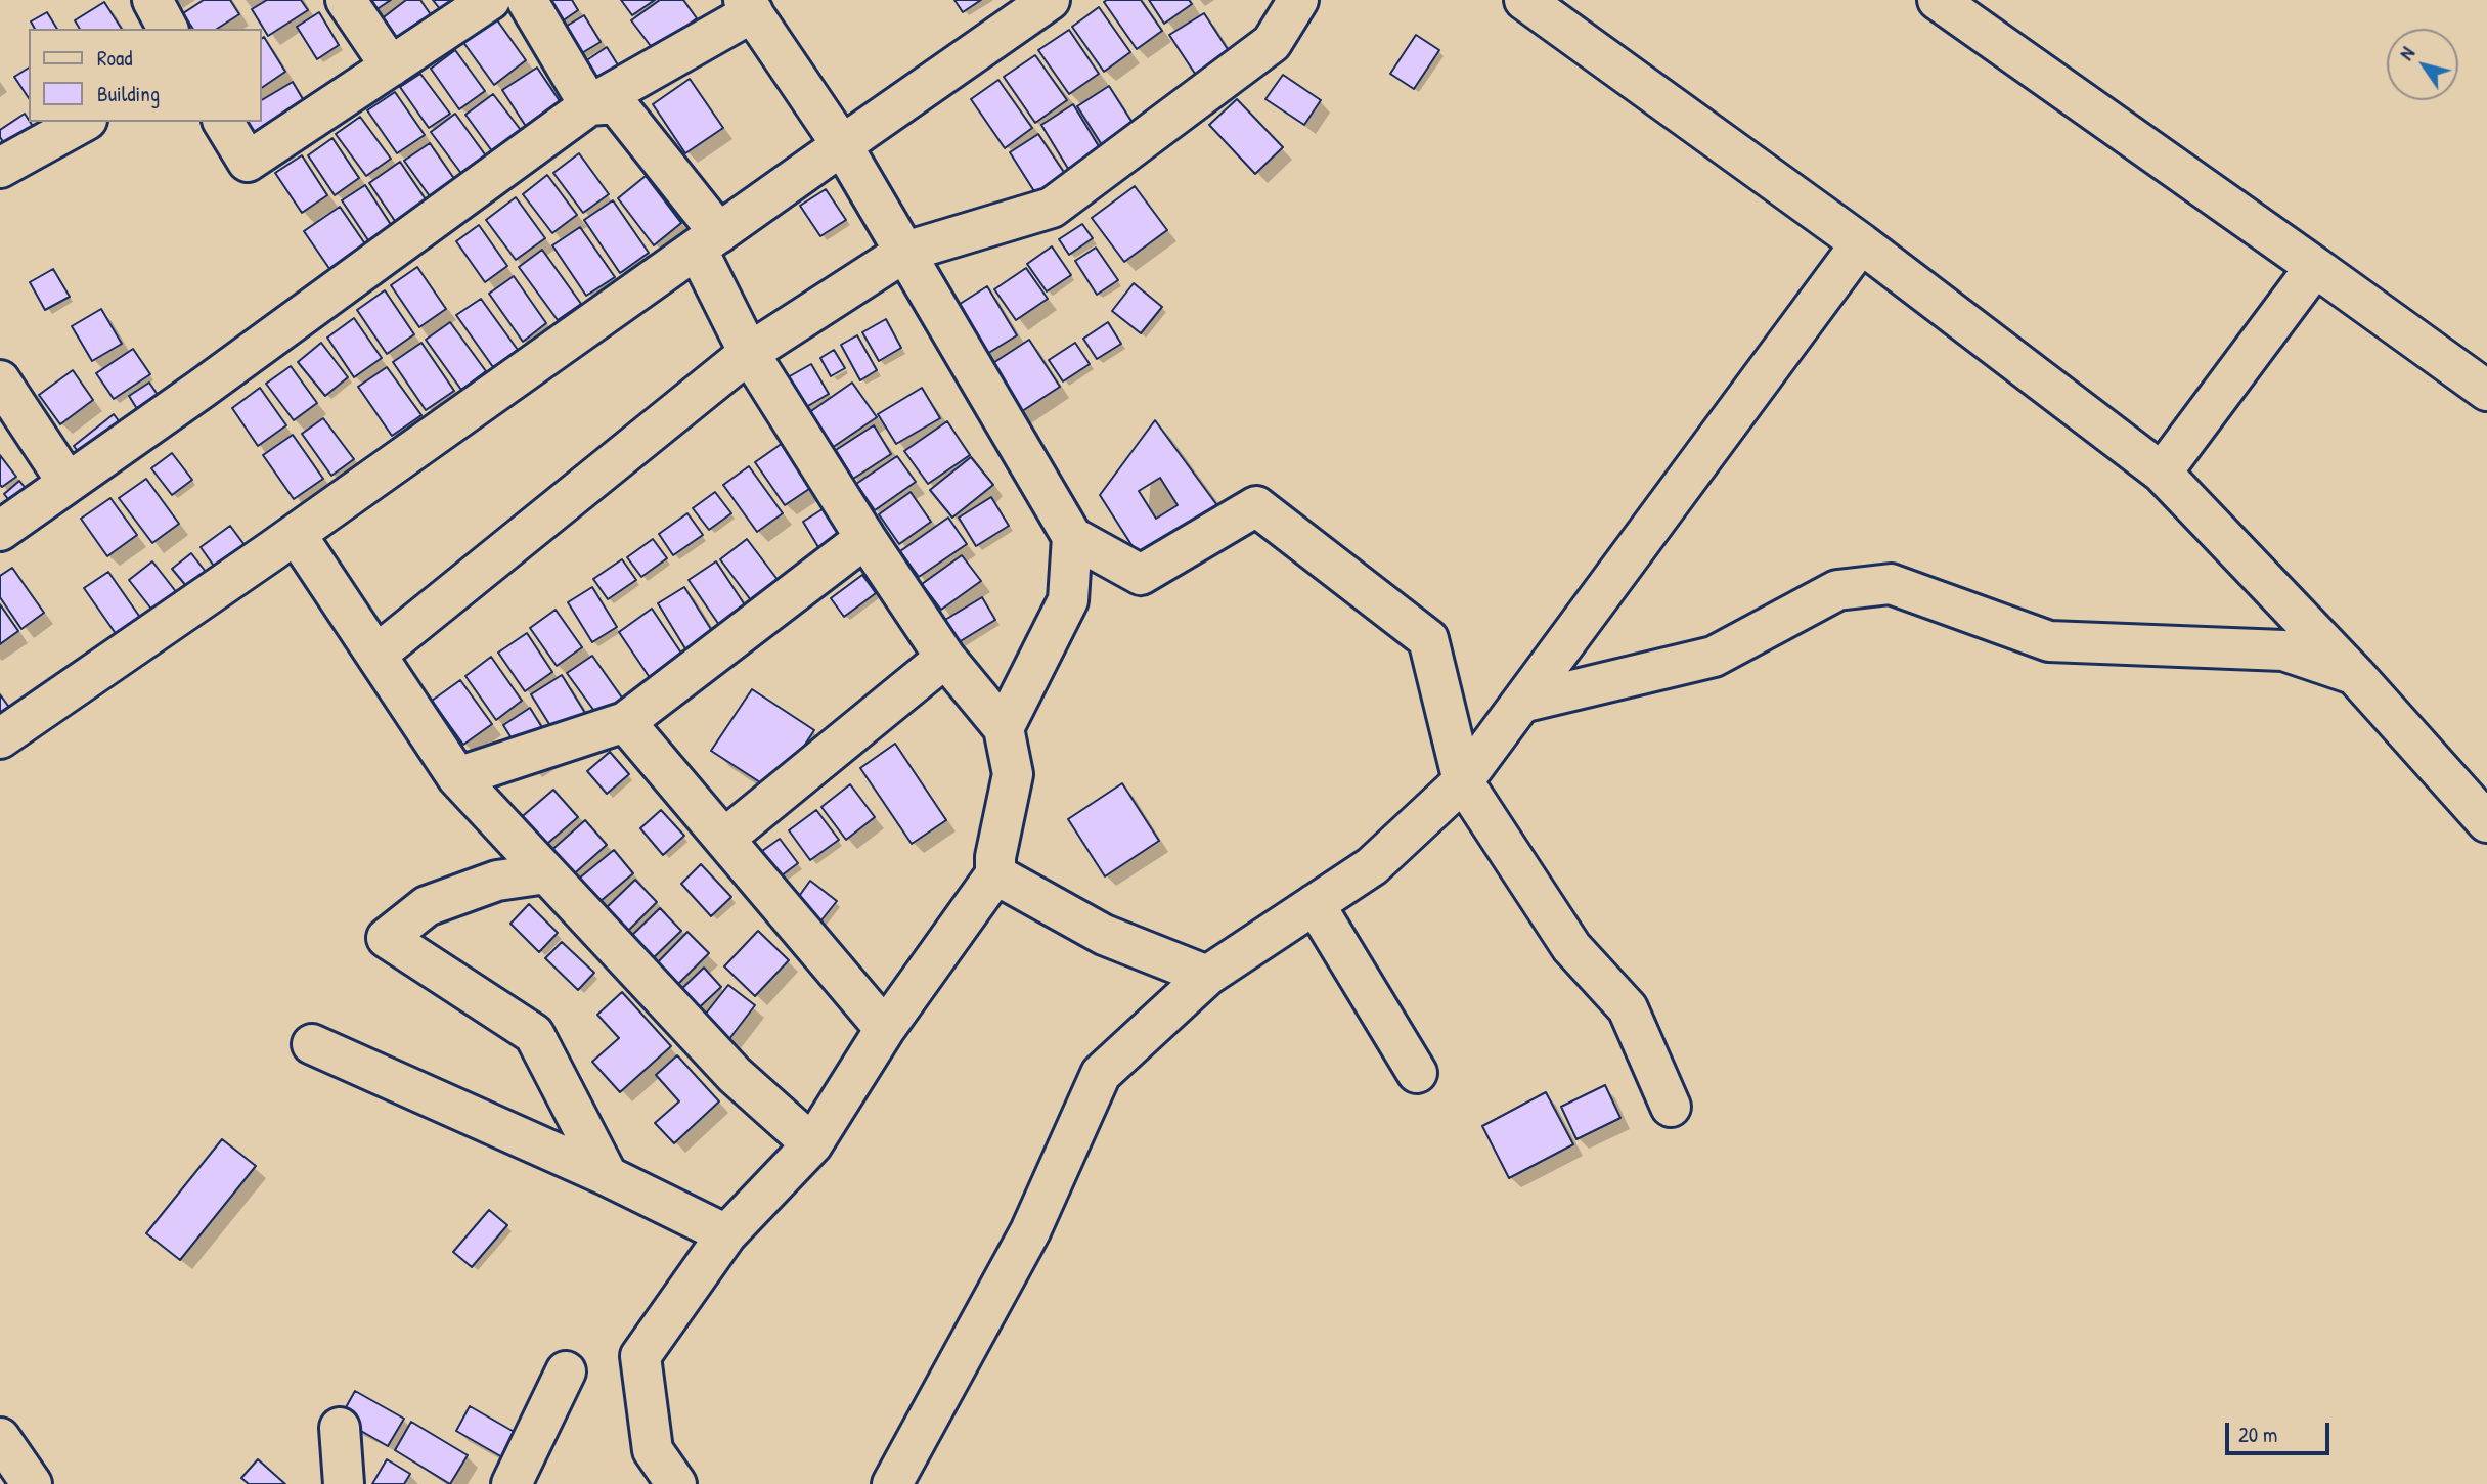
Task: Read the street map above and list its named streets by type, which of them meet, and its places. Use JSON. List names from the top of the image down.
{
  "legend": ["Road", "Building"],
  "scale_bar": "20 m",
  "north": "top left"
}
